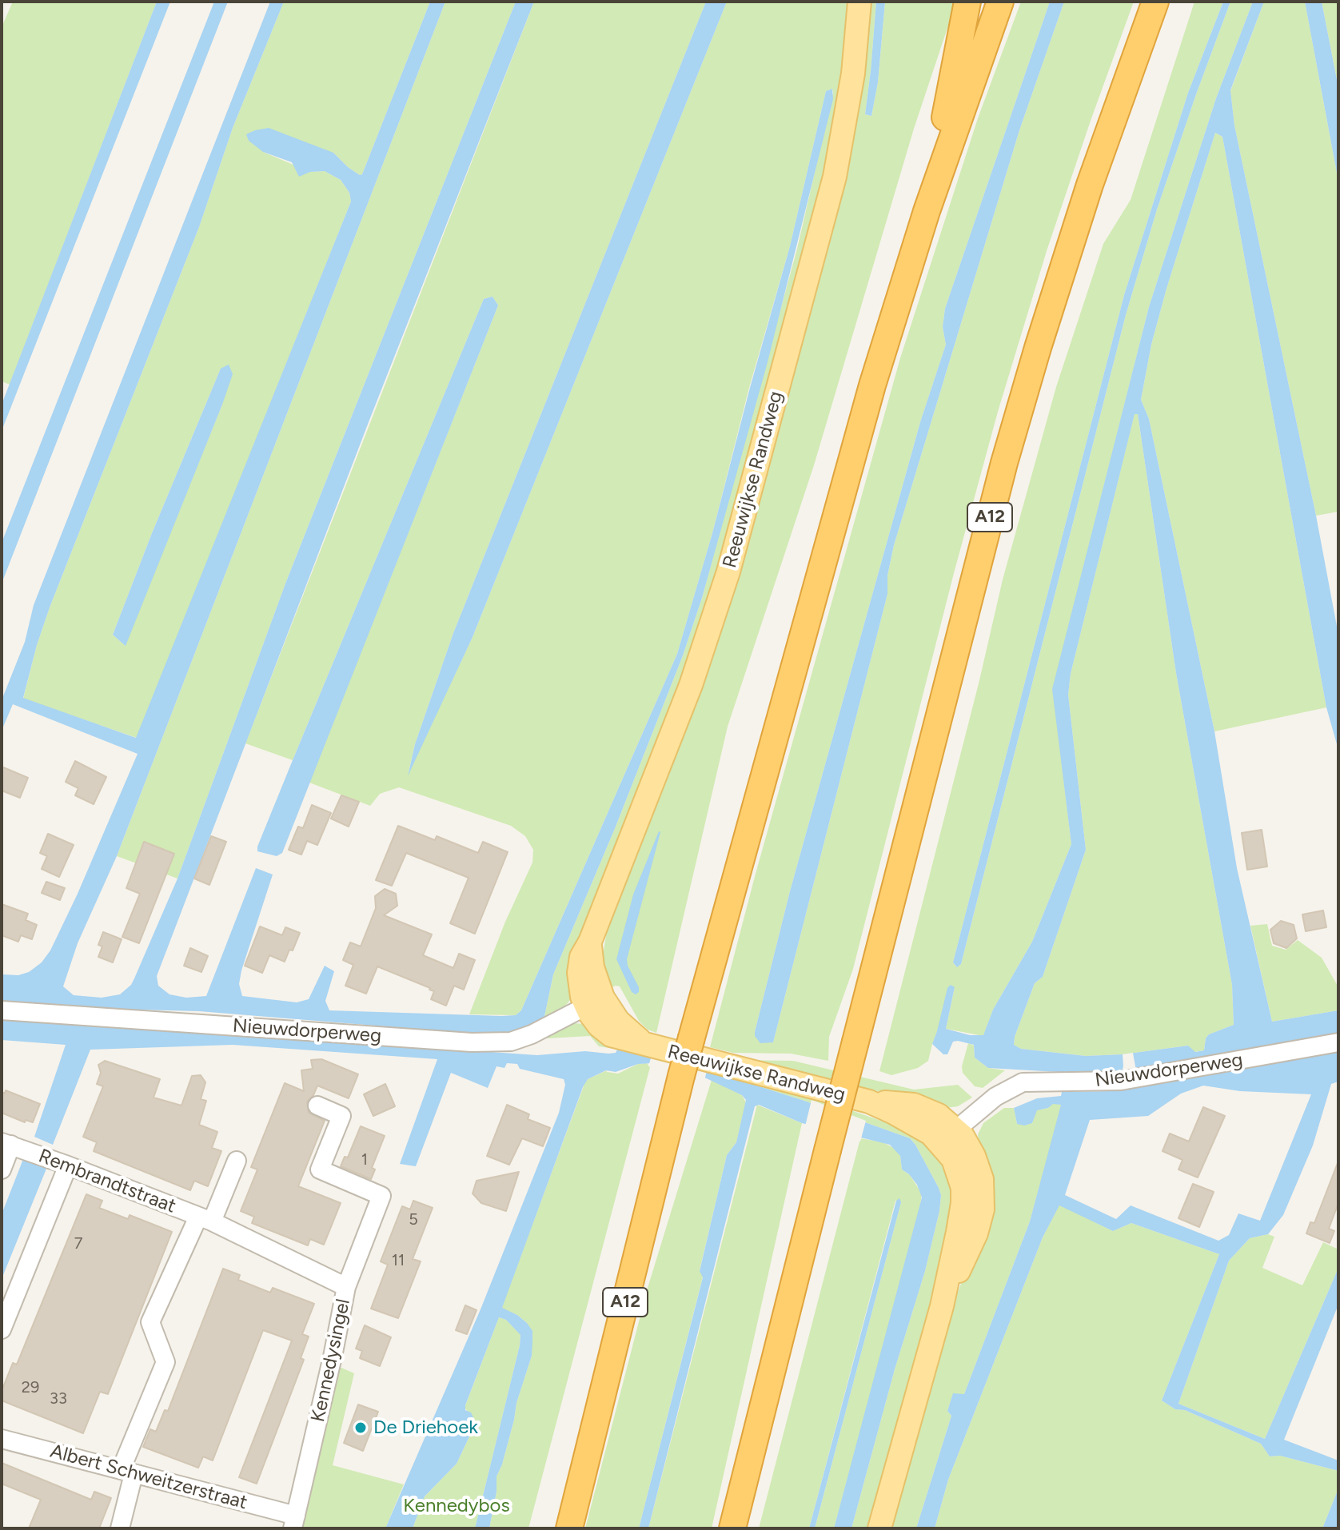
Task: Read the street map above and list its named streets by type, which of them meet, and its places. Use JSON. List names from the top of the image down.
{
  "streets": {
    "highway": ["A12"],
    "main road": ["Reeuwijkse Randweg"],
    "street": [
      "Nieuwdorperweg",
      "Rembrandtstraat",
      "Kennedysingel",
      "Albert Schweitzerstraat"
    ]
  },
  "crossings": [
    ["Reeuwijkse Randweg", "Nieuwdorperweg"],
    ["Rembrandtstraat", "Kennedysingel"],
    ["Kennedysingel", "Albert Schweitzerstraat"]
  ],
  "parks": ["Kennedybos"],
  "places": ["De Driehoek"],
  "house_numbers": [
    "1",
    "5",
    "7",
    "11",
    "29",
    "33"
  ]
}
